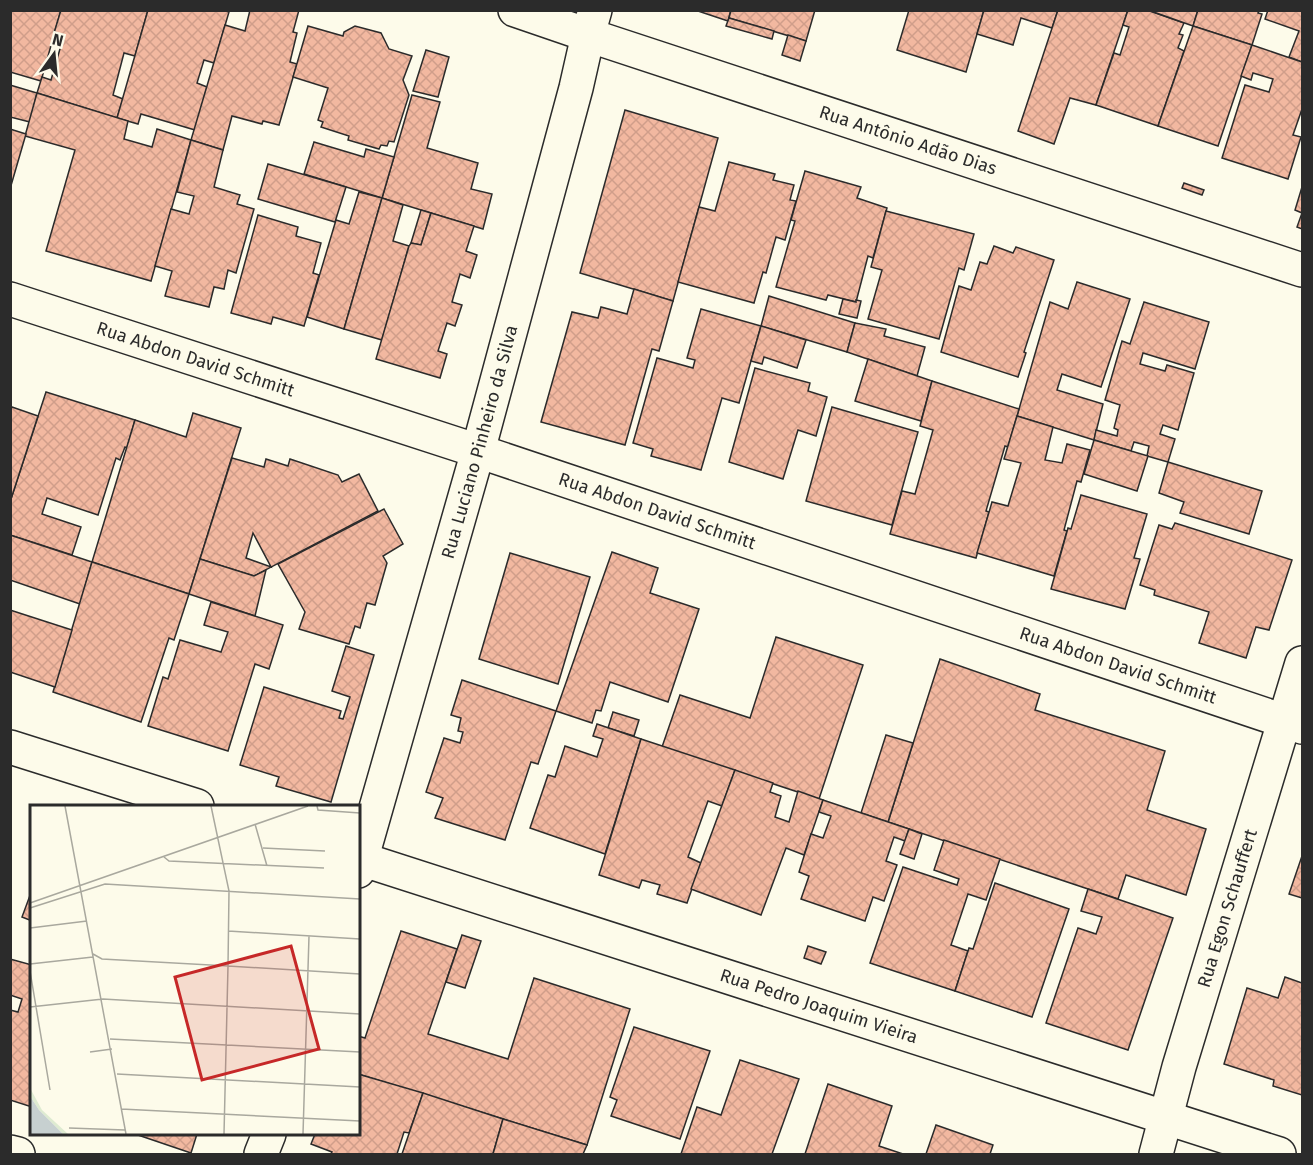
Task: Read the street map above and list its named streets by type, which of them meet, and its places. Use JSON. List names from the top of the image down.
{
  "streets": {
    "street": [
      "Rua Antônio Adão Dias",
      "Rua Abdon David Schmitt",
      "Rua Luciano Pinheiro da Silva",
      "Rua Egon Schauffert",
      "Rua Pedro Joaquim Vieira"
    ]
  },
  "crossings": [
    ["Rua Antônio Adão Dias", "Rua Luciano Pinheiro da Silva"],
    ["Rua Abdon David Schmitt", "Rua Luciano Pinheiro da Silva"],
    ["Rua Abdon David Schmitt", "Rua Egon Schauffert"],
    ["Rua Luciano Pinheiro da Silva", "Rua Pedro Joaquim Vieira"],
    ["Rua Egon Schauffert", "Rua Pedro Joaquim Vieira"]
  ],
  "north": "top"
}
